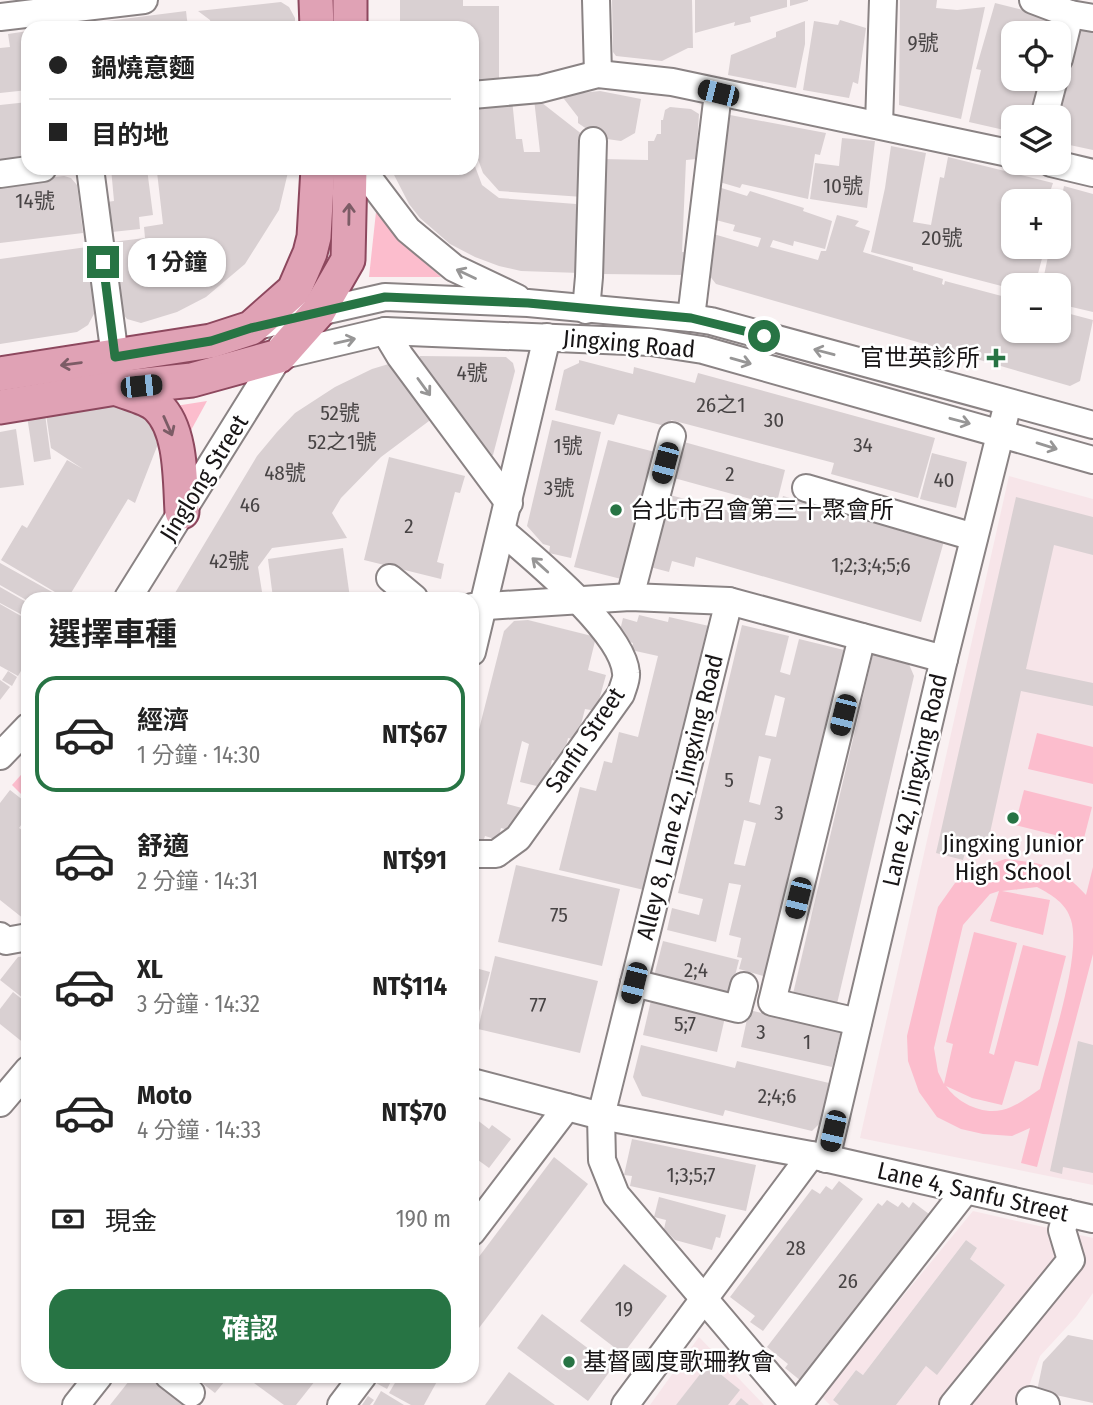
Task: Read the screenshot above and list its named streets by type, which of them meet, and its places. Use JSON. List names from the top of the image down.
{
  "streets": {
    "street": [
      "Jingxing Road",
      "Jinglong Street",
      "Sanfu Street",
      "Lane 42, Jingxing Road",
      "Alley 8, Lane 42, Jingxing Road",
      "Lane 4, Sanfu Street"
    ]
  },
  "crossings": [
    ["Jingxing Road", "Jinglong Street"],
    ["Jingxing Road", "Lane 42, Jingxing Road"],
    ["Lane 42, Jingxing Road", "Lane 4, Sanfu Street"]
  ],
  "places": {
    "health": ["官世英診所"],
    "other": ["台北市召會第三十聚會所", "Jingxing Junior High School", "基督國度歌珊教會"]
  },
  "house_numbers": [
    "9號",
    "10號",
    "14號",
    "20號",
    "4號",
    "26之1",
    "52號",
    "30",
    "52之1號",
    "34",
    "1號",
    "48號",
    "2",
    "40",
    "3號",
    "46",
    "2",
    "42號",
    "1;2;3;4;5;6",
    "5",
    "3",
    "75",
    "2;4",
    "77",
    "5;7",
    "3",
    "1",
    "2;4;6",
    "1;3;5;7",
    "28",
    "26",
    "19"
  ],
  "page": {
    "map_buttons": ["+", "−"],
    "banner": ["鍋燒意麵", "目的地"],
    "bubble": "1 分鐘",
    "heading": "選擇車種",
    "list": [
      {
        "name": "經濟",
        "note": "1 分鐘 · 14:30",
        "value": "NT$67"
      },
      {
        "name": "舒適",
        "note": "2 分鐘 · 14:31",
        "value": "NT$91"
      },
      {
        "name": "XL",
        "note": "3 分鐘 · 14:32",
        "value": "NT$114"
      },
      {
        "name": "Moto",
        "note": "4 分鐘 · 14:33",
        "value": "NT$70"
      }
    ],
    "pay": ["現金", "190 m"],
    "buttons": "確認"
  }
}
